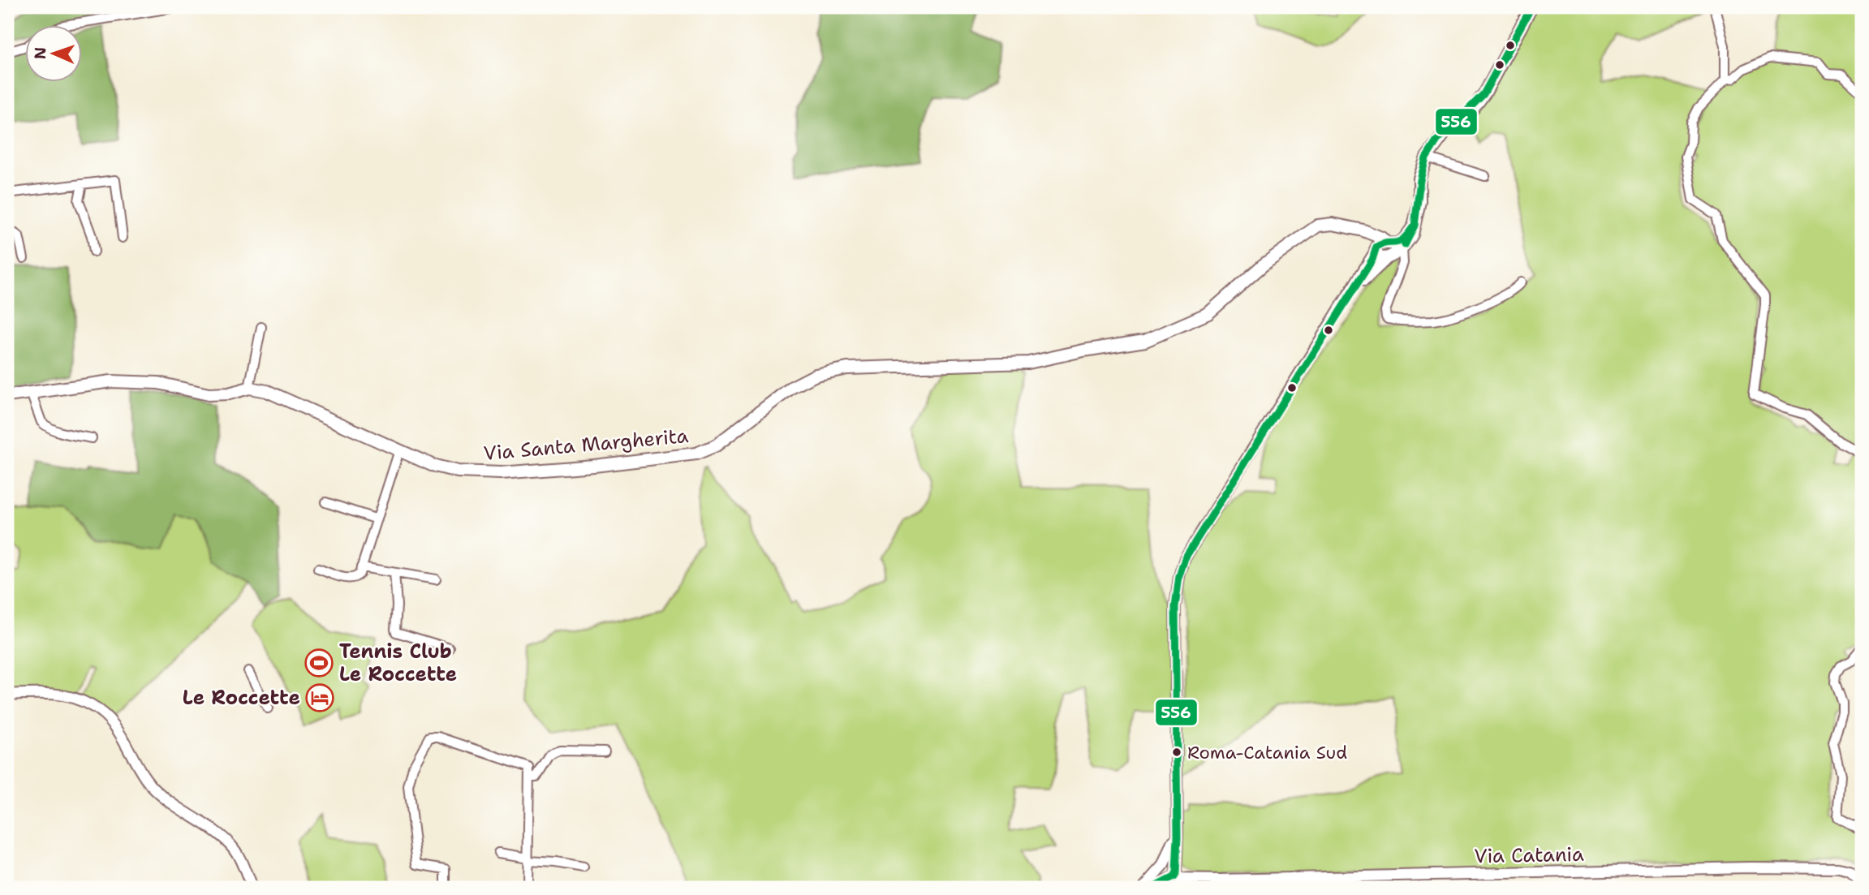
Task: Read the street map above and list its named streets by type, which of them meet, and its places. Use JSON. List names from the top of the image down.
{
  "streets": {
    "main road": ["Via Santa Margherita"],
    "street": ["Via Catania"]
  },
  "places": {
    "sports": ["Tennis Club Le Roccette"],
    "hotel": ["Le Roccette"],
    "other": ["Roma-Catania Sud"]
  },
  "lines": ["transit line 556"],
  "north": "left"
}
